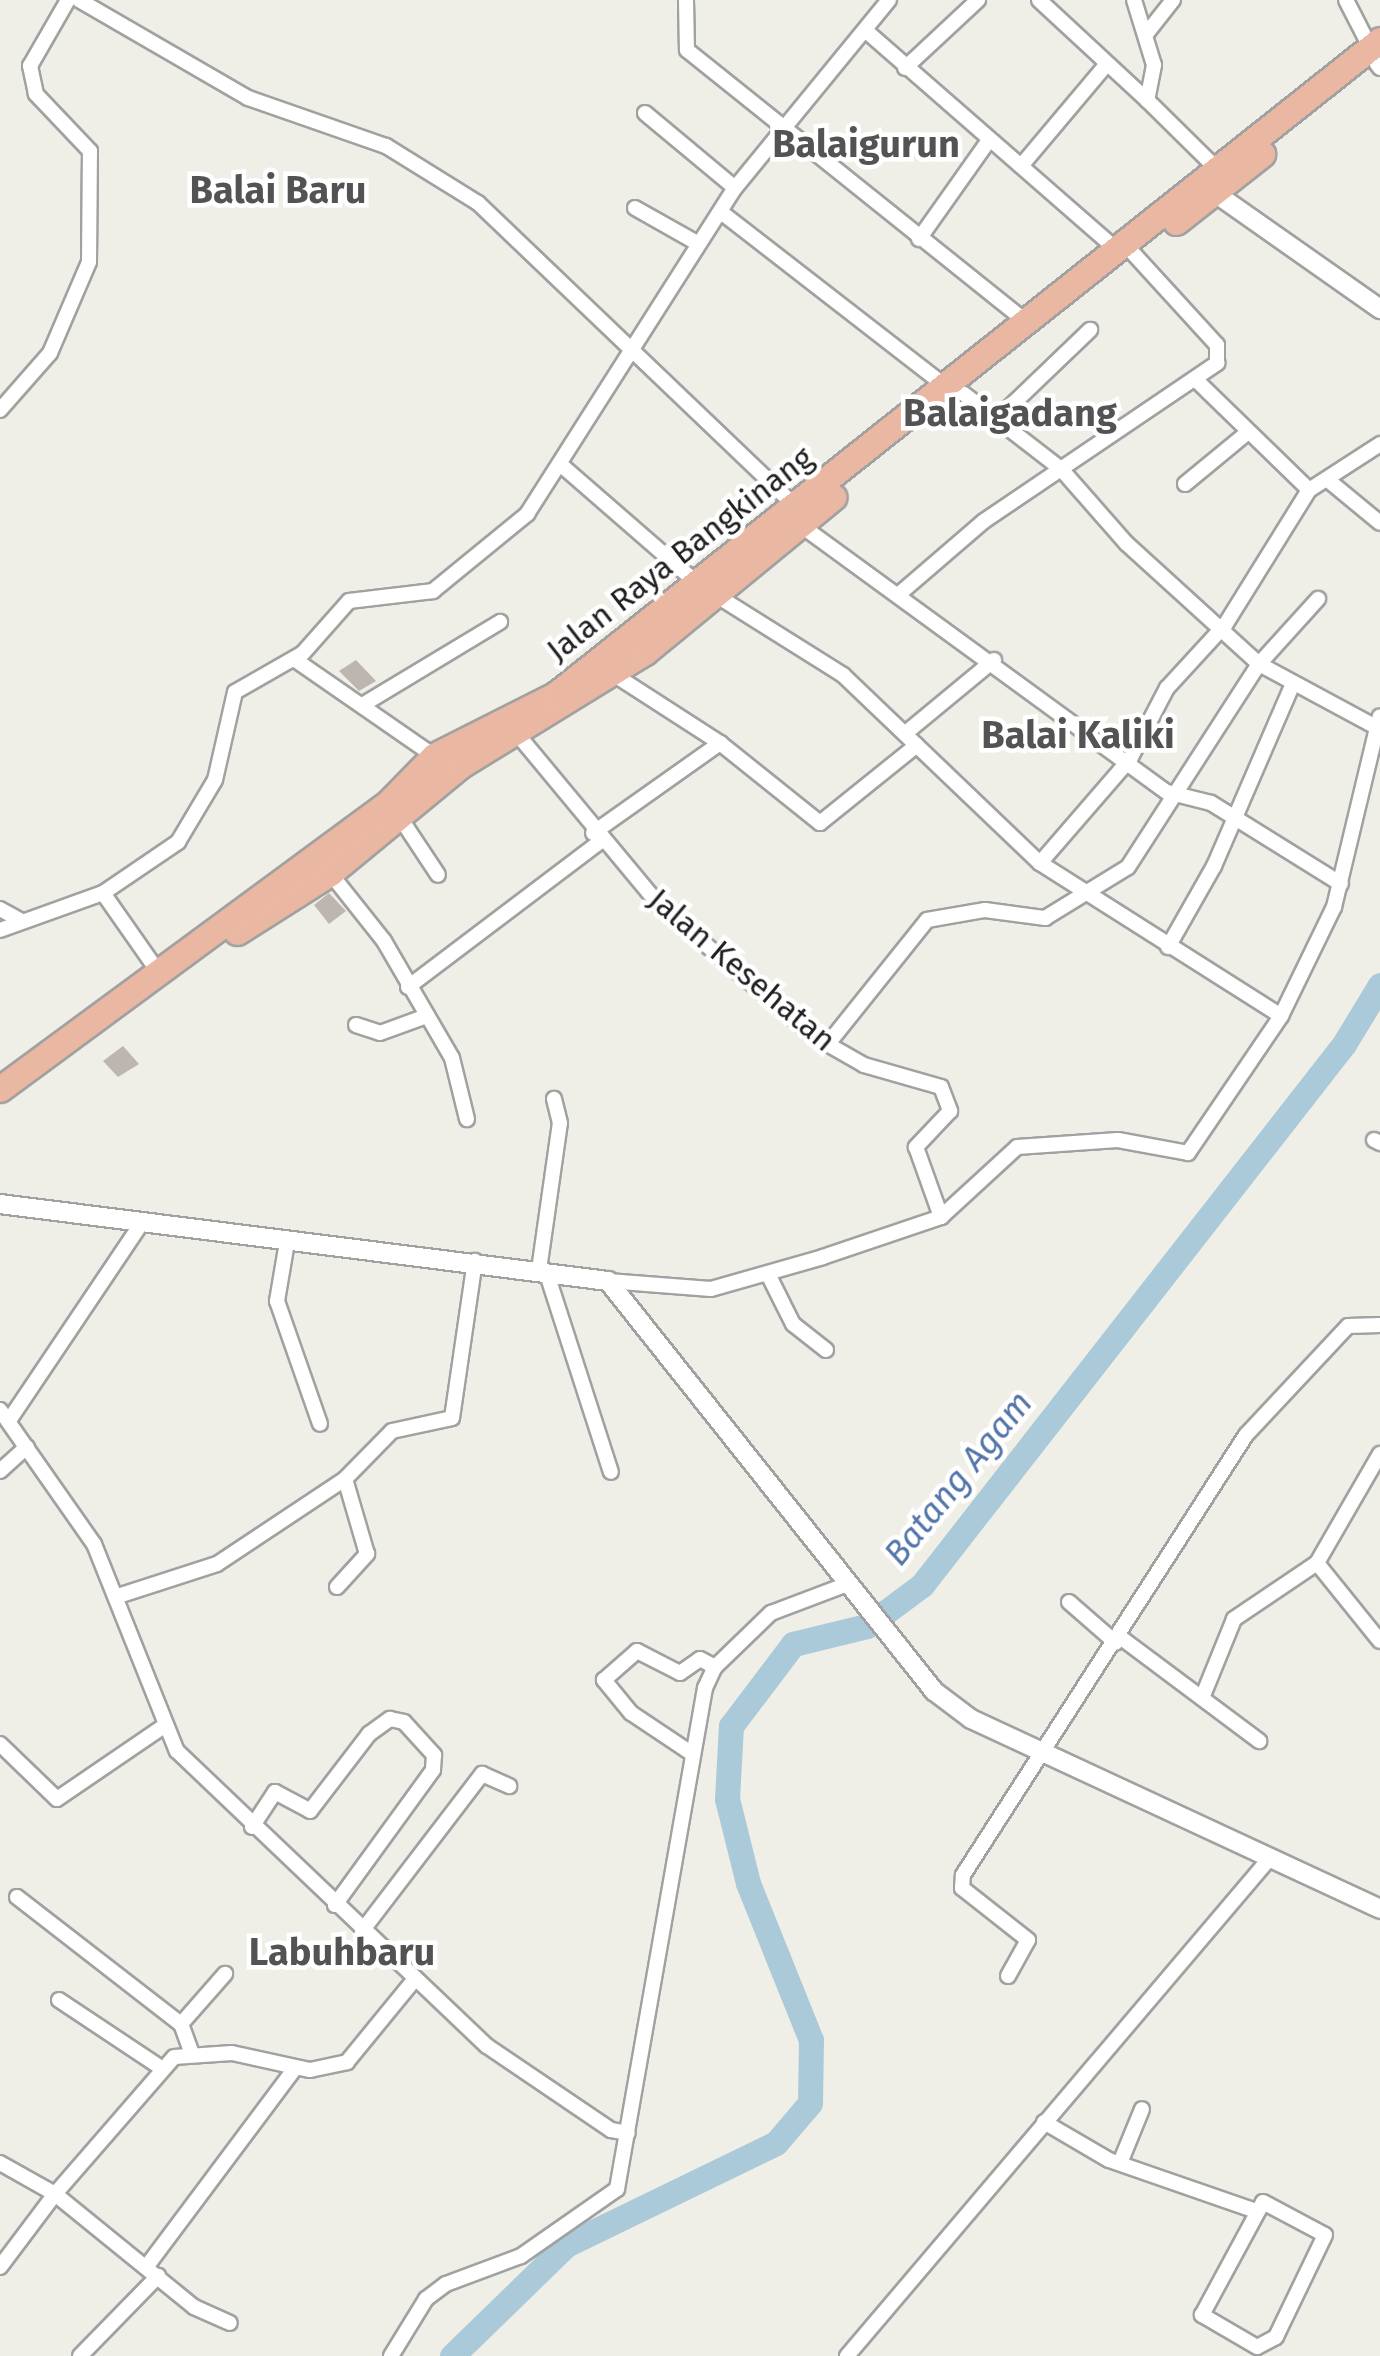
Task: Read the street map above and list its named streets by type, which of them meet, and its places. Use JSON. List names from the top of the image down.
{
  "streets": {
    "highway": ["Jalan Raya Bangkinang"],
    "street": ["Jalan Kesehatan"]
  },
  "crossings": [
    ["Jalan Raya Bangkinang", "Jalan Kesehatan"]
  ],
  "districts": [
    "Balaigurun",
    "Balai Baru",
    "Balaigadang",
    "Balai Kaliki",
    "Labuhbaru"
  ],
  "water": ["Batang Agam"]
}
